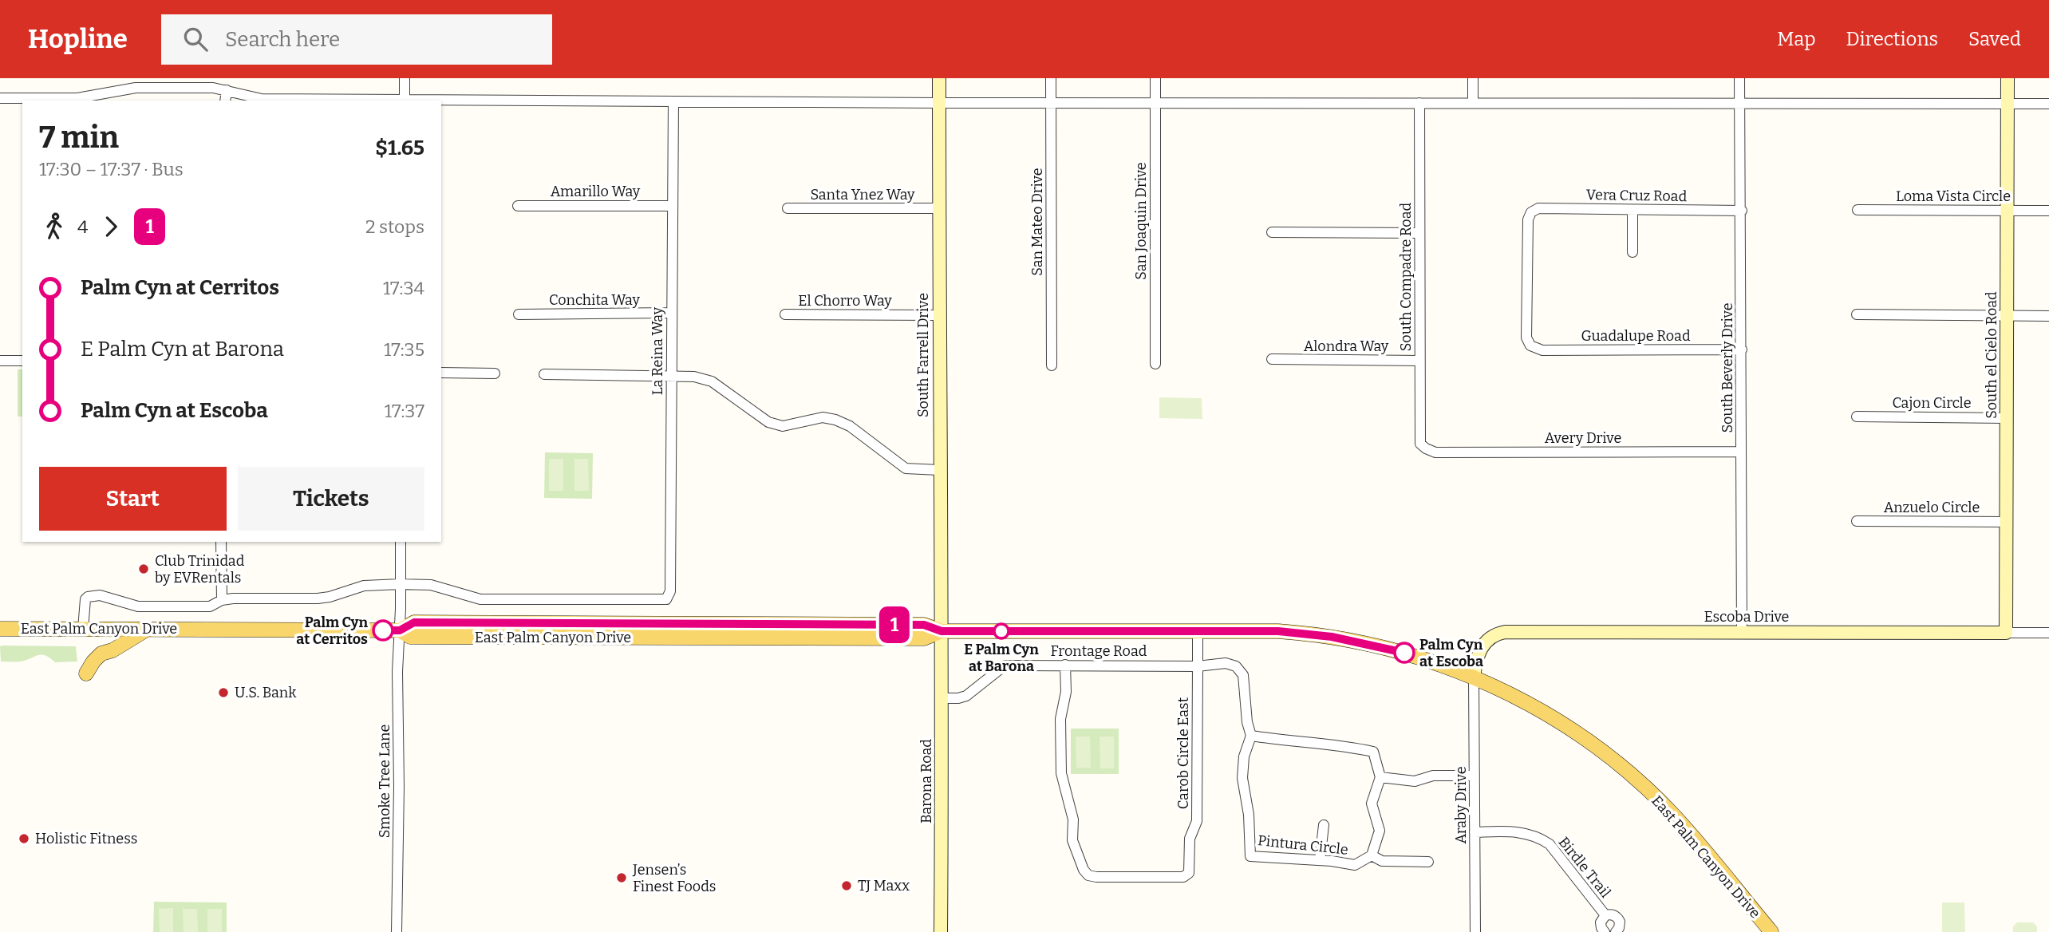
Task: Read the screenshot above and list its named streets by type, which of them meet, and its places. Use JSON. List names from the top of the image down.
{
  "streets": {
    "main road": ["East Palm Canyon Drive"],
    "street": [
      "Amarillo Way",
      "Santa Ynez Way",
      "Vera Cruz Road",
      "Loma Vista Circle",
      "San Joaquin Drive",
      "San Mateo Drive",
      "South Compadre Road",
      "Conchita Way",
      "El Chorro Way",
      "Guadalupe Road",
      "Alondra Way",
      "La Reina Way",
      "South Farrell Drive",
      "South el Cielo Road",
      "South Beverly Drive",
      "Cajon Circle",
      "Avery Drive",
      "Anzuelo Circle",
      "Escoba Drive",
      "Frontage Road",
      "Carob Circle East",
      "Smoke Tree Lane",
      "Barona Road",
      "Araby Drive",
      "Pintura Circle",
      "Birdle Trail"
    ]
  },
  "crossings": [
    ["Amarillo Way", "La Reina Way"],
    ["Santa Ynez Way", "South Farrell Drive"],
    ["Vera Cruz Road", "Guadalupe Road"],
    ["Vera Cruz Road", "South Beverly Drive"],
    ["Loma Vista Circle", "South el Cielo Road"],
    ["South Compadre Road", "Alondra Way"],
    ["South Compadre Road", "Avery Drive"],
    ["Conchita Way", "La Reina Way"],
    ["El Chorro Way", "South Farrell Drive"],
    ["Guadalupe Road", "South Beverly Drive"],
    ["La Reina Way", "Smoke Tree Lane"],
    ["South Farrell Drive", "East Palm Canyon Drive"],
    ["South Farrell Drive", "Barona Road"],
    ["South el Cielo Road", "Cajon Circle"],
    ["South el Cielo Road", "Anzuelo Circle"],
    ["South el Cielo Road", "Escoba Drive"],
    ["South Beverly Drive", "Avery Drive"],
    ["South Beverly Drive", "Escoba Drive"],
    ["Escoba Drive", "East Palm Canyon Drive"],
    ["Escoba Drive", "Araby Drive"],
    ["East Palm Canyon Drive", "Smoke Tree Lane"],
    ["East Palm Canyon Drive", "Barona Road"],
    ["East Palm Canyon Drive", "Araby Drive"],
    ["Frontage Road", "Carob Circle East"],
    ["Frontage Road", "Barona Road"],
    ["Frontage Road", "Pintura Circle"],
    ["Carob Circle East", "Pintura Circle"],
    ["Araby Drive", "Birdle Trail"]
  ],
  "places": [
    "Club Trinidad by EVRentals",
    "Palm Cyn at Cerritos",
    "E Palm Cyn at Barona",
    "Palm Cyn at Escoba",
    "U.S. Bank",
    "Holistic Fitness",
    "Jensen’s Finest Foods",
    "TJ Maxx"
  ],
  "lines": ["bus line 1"],
  "page": {
    "header": "Hopline",
    "search": "Search here",
    "nav": ["Map", "Directions", "Saved"],
    "on_map": "1",
    "heading": ["7 min", "17:30 – 17:37 · Bus", "$1.65"],
    "legs": ["4", "1", "2 stops"],
    "list": [
      {
        "name": "Palm Cyn at Cerritos",
        "value": "17:34"
      },
      {
        "name": "E Palm Cyn at Barona",
        "value": "17:35"
      },
      {
        "name": "Palm Cyn at Escoba",
        "value": "17:37"
      }
    ],
    "buttons": ["Start", "Tickets"]
  }
}
